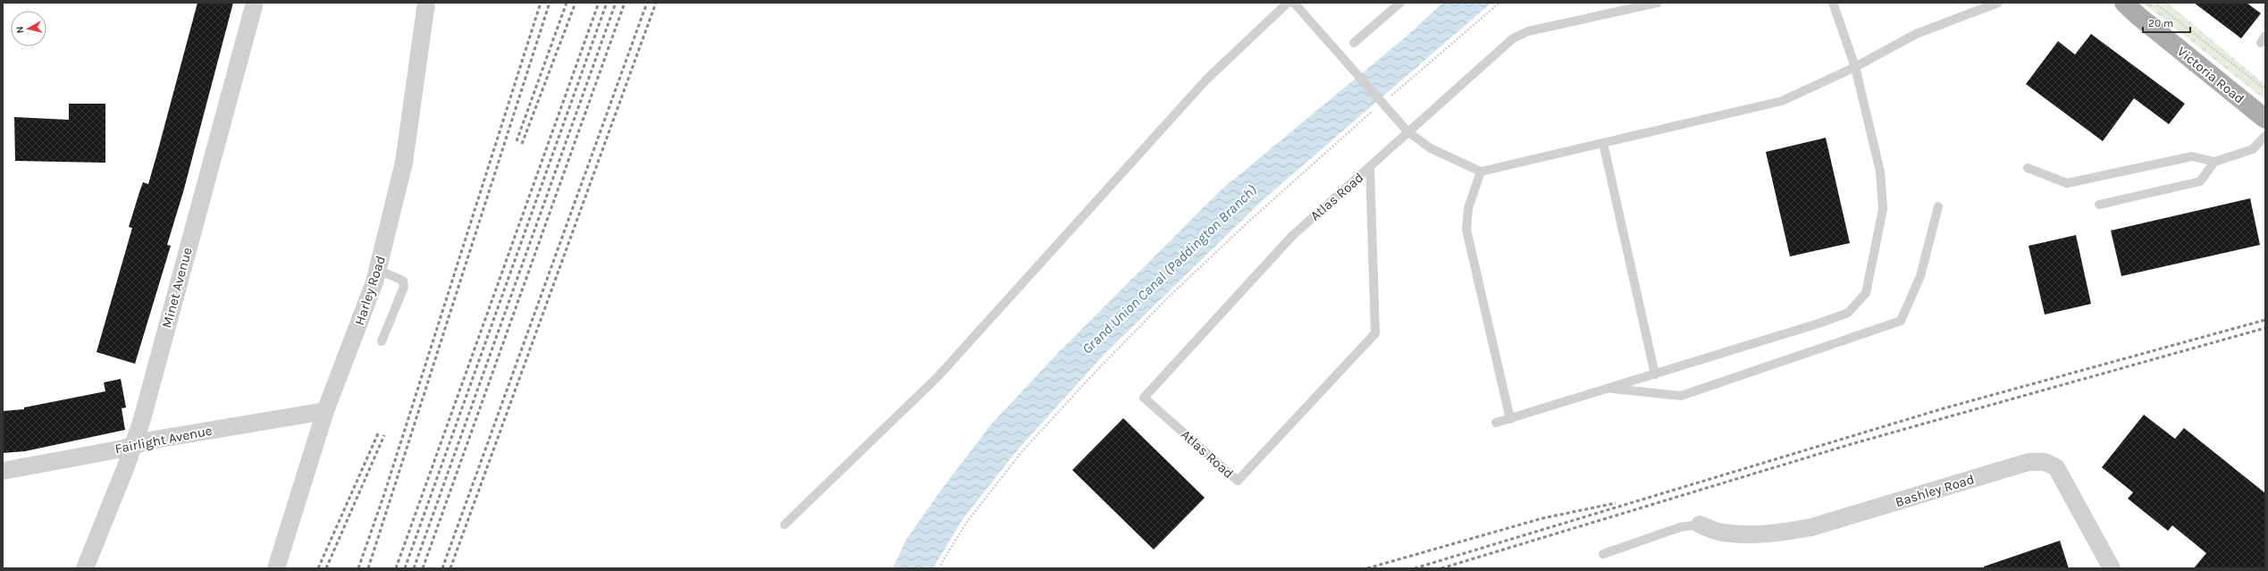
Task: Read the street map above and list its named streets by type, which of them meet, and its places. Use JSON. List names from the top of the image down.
{
  "streets": {
    "main road": ["Victoria Road"],
    "street": [
      "Minet Avenue",
      "Harley Road",
      "Fairlight Avenue",
      "Bashley Road"
    ],
    "lane": ["Atlas Road"]
  },
  "crossings": [
    ["Minet Avenue", "Fairlight Avenue"],
    ["Harley Road", "Fairlight Avenue"]
  ],
  "water": ["Grand Union Canal (Paddington Branch)"],
  "scale_bar": "20 m",
  "north": "left"
}
